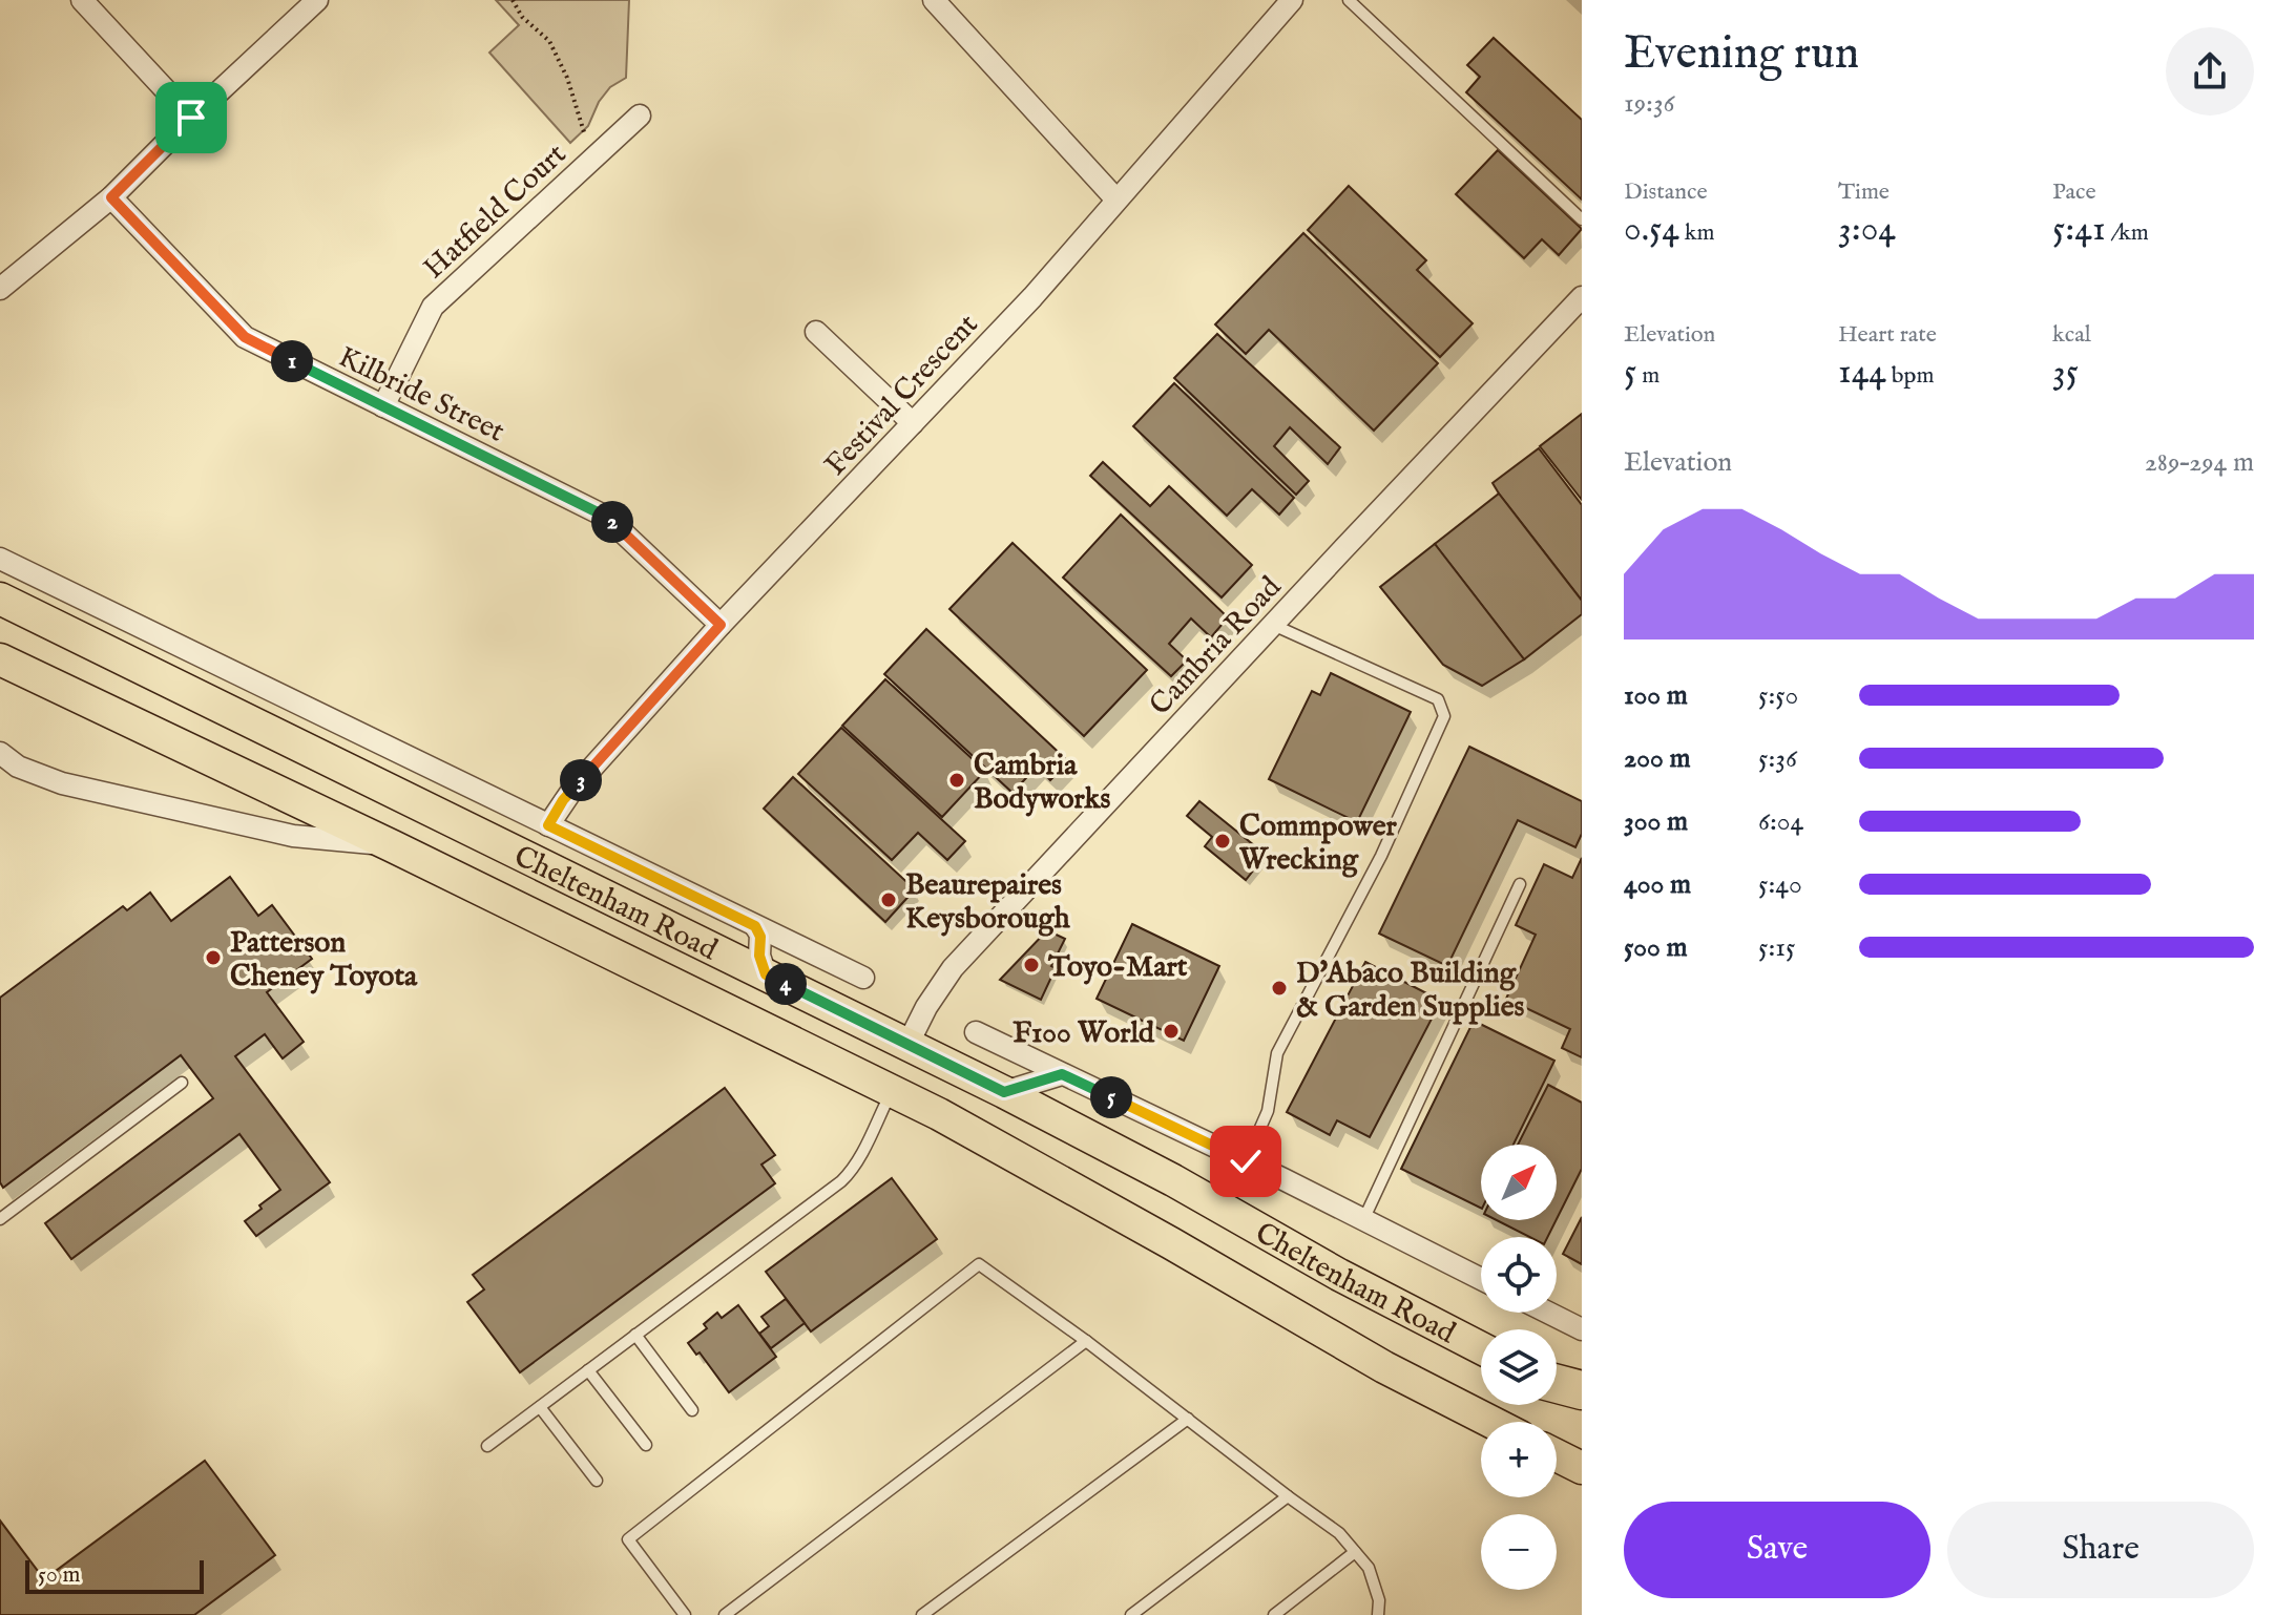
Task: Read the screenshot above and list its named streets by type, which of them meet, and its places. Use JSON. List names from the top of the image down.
{
  "streets": {
    "main road": ["Cheltenham Road"],
    "street": [
      "Hatfield Court",
      "Kilbride Street",
      "Festival Crescent",
      "Cambria Road"
    ]
  },
  "crossings": [
    ["Hatfield Court", "Kilbride Street"],
    ["Kilbride Street", "Festival Crescent"],
    ["Festival Crescent", "Cheltenham Road"],
    ["Cambria Road", "Cheltenham Road"]
  ],
  "places": [
    "Cambria Bodyworks",
    "Commpower Wrecking",
    "Beaurepaires Keysborough",
    "Patterson Cheney Toyota",
    "Toyo-Mart",
    "D'Abaco Building & Garden Supplies",
    "F100 World"
  ],
  "scale_bar": "50 m",
  "north": "top right",
  "page": {
    "heading": ["Evening run", "19:36"],
    "stats": [
      ["Distance", "0.54 km"],
      ["Time", "3:04"],
      ["Pace", "5:41 /km"],
      ["Elevation", "5 m"],
      ["Heart rate", "144 bpm"],
      ["kcal", "35"]
    ],
    "pins": [
      "1",
      "2",
      "3",
      "4",
      "5"
    ],
    "chart": ["Elevation", "289–294 m"],
    "list": [
      {
        "name": "100 m",
        "note": "5:50"
      },
      {
        "name": "200 m",
        "note": "5:36"
      },
      {
        "name": "300 m",
        "note": "6:04"
      },
      {
        "name": "400 m",
        "note": "5:40"
      },
      {
        "name": "500 m",
        "note": "5:15"
      }
    ],
    "map_buttons": ["+", "−"],
    "buttons": ["Save", "Share"],
    "scale": "50 m"
  }
}
